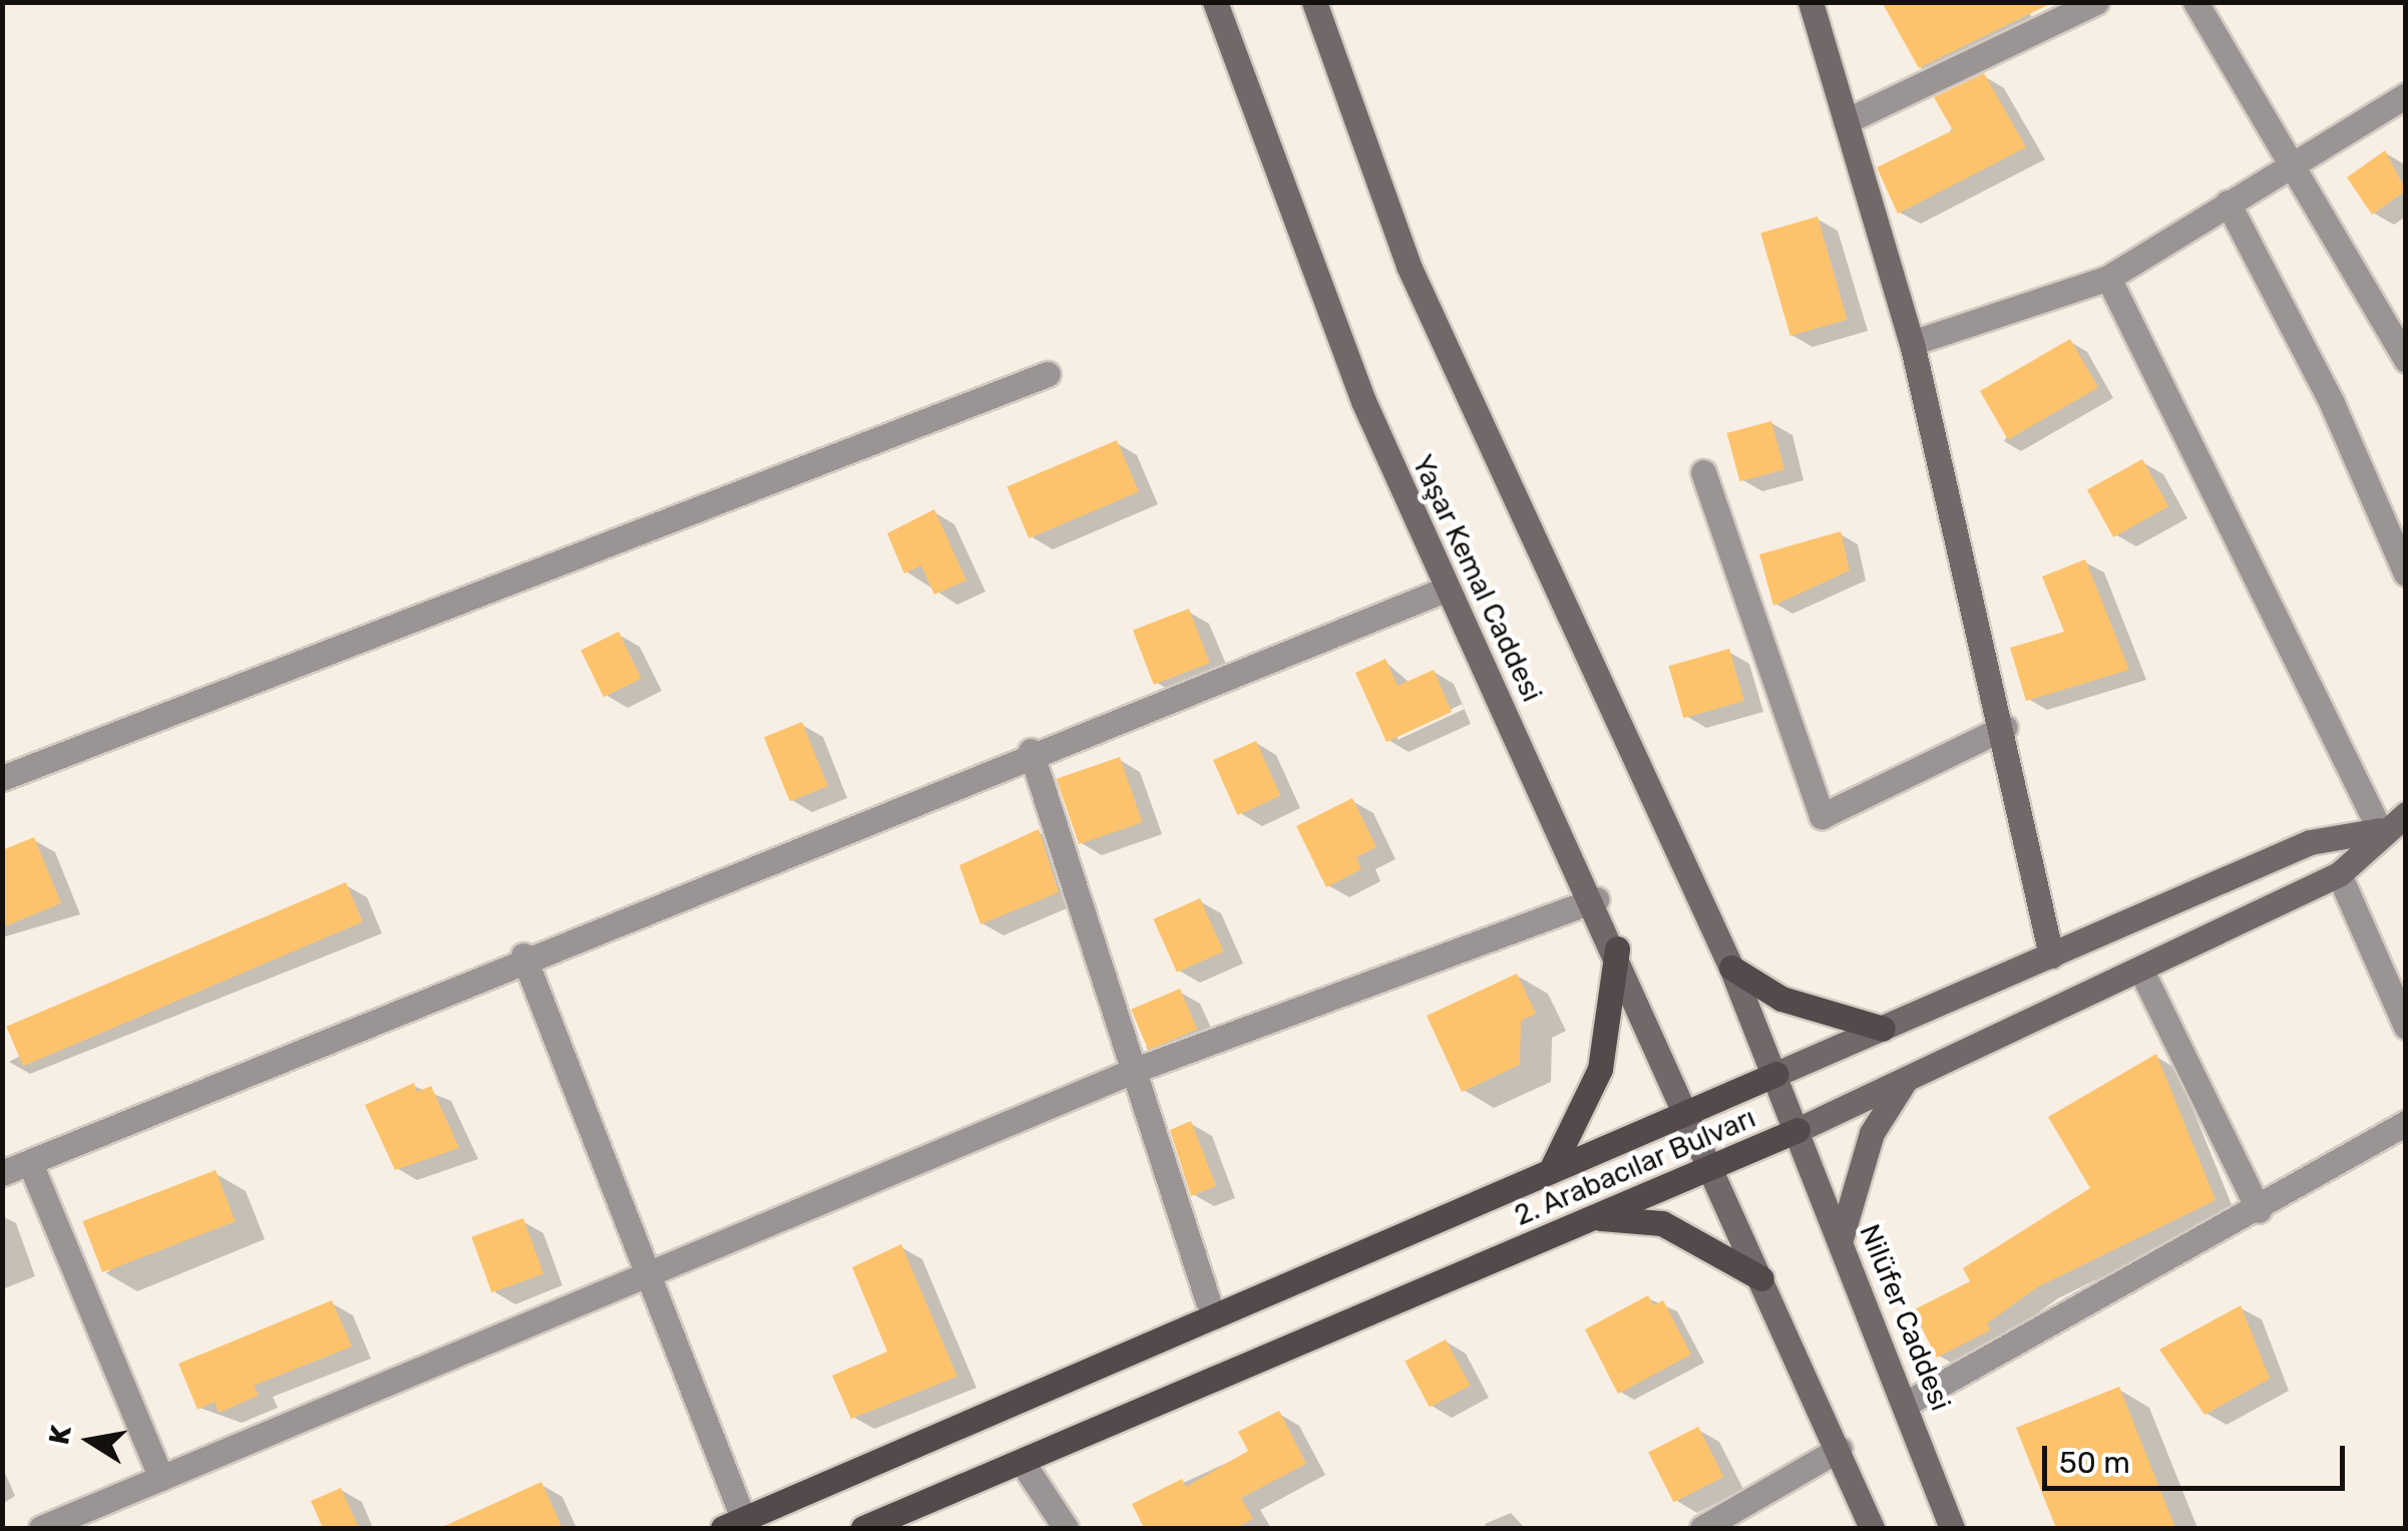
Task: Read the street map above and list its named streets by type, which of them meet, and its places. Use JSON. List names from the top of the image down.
{
  "streets": {
    "main road": ["2. Arabacılar Bulvarı"],
    "street": ["Yaşar Kemal Caddesi", "Nilüfer Caddesi"]
  },
  "crossings": [
    ["Yaşar Kemal Caddesi", "2. Arabacılar Bulvarı"],
    ["2. Arabacılar Bulvarı", "Nilüfer Caddesi"]
  ],
  "scale_bar": "50 m",
  "north": "left"
}
